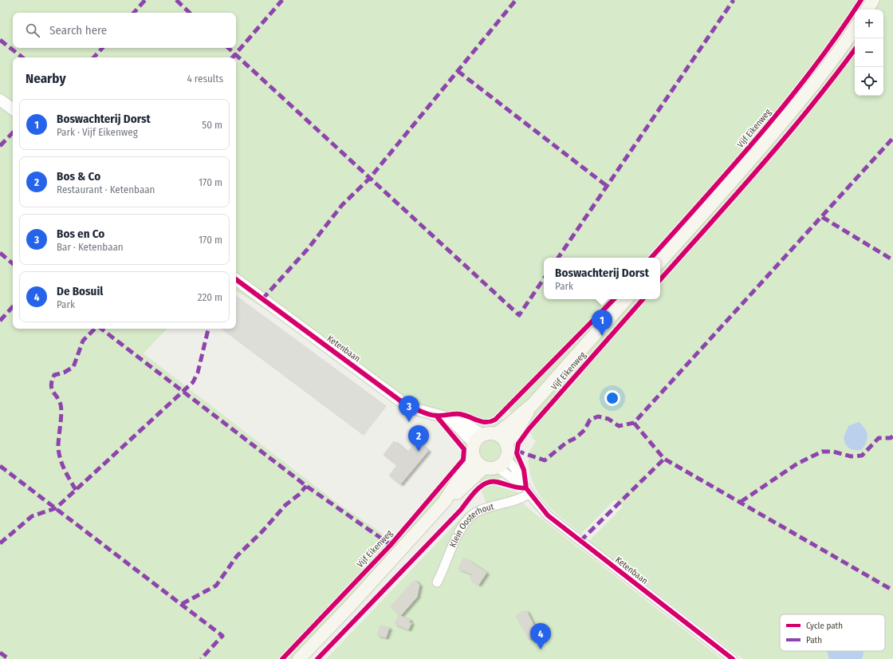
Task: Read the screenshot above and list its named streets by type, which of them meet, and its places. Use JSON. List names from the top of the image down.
{
  "streets": {
    "main road": ["Vijf Eikenweg"],
    "street": ["Ketenbaan", "Klein Oosterhout"]
  },
  "crossings": [
    ["Vijf Eikenweg", "Ketenbaan"],
    ["Ketenbaan", "Klein Oosterhout"]
  ],
  "legend": ["Cycle path", "Path"],
  "page": {
    "map_buttons": ["+", "−"],
    "search": "Search here",
    "heading": ["Nearby", "4 results"],
    "list": [
      {
        "mark": "1",
        "name": "Boswachterij Dorst",
        "note": "Park · Vijf Eikenweg",
        "value": "50 m"
      },
      {
        "mark": "2",
        "name": "Bos & Co",
        "note": "Restaurant · Ketenbaan",
        "value": "170 m"
      },
      {
        "mark": "3",
        "name": "Bos en Co",
        "note": "Bar · Ketenbaan",
        "value": "170 m"
      },
      {
        "mark": "4",
        "name": "De Bosuil",
        "note": "Park",
        "value": "220 m"
      }
    ],
    "popup": ["Boswachterij Dorst", "Park"],
    "pins": [
      "1",
      "3",
      "2",
      "4"
    ]
  }
}
